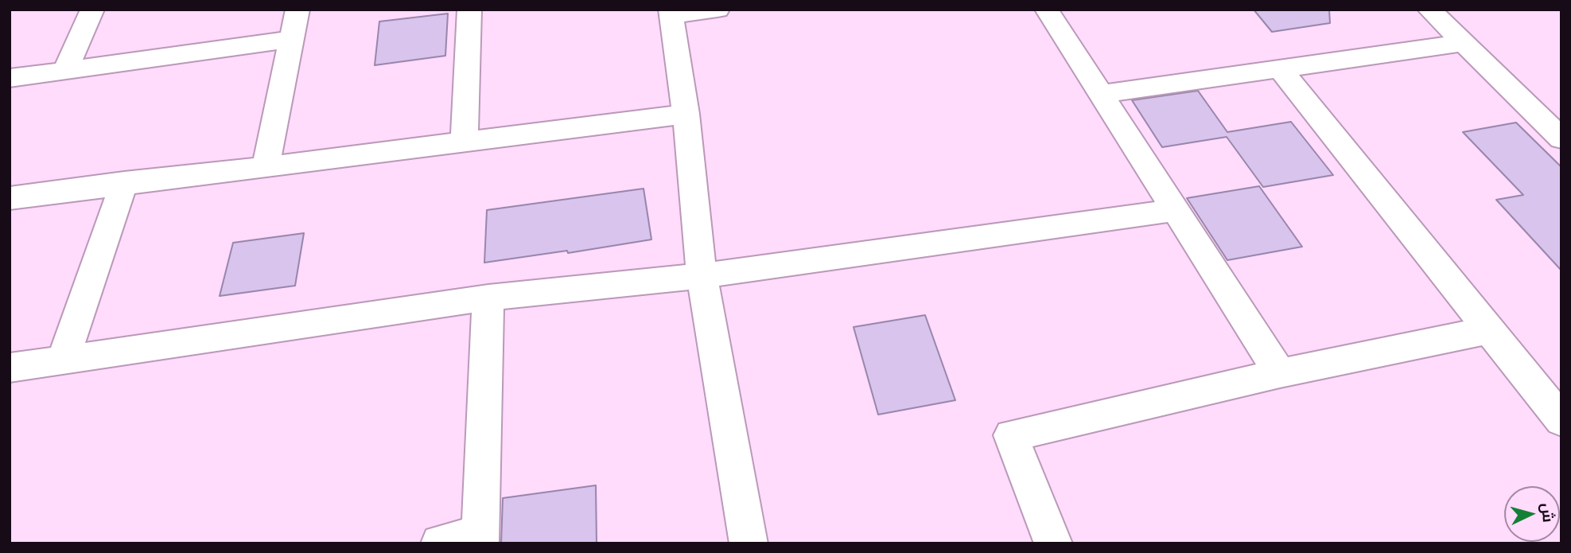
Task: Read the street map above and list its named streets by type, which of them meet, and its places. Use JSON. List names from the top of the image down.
{
  "north": "right"
}
